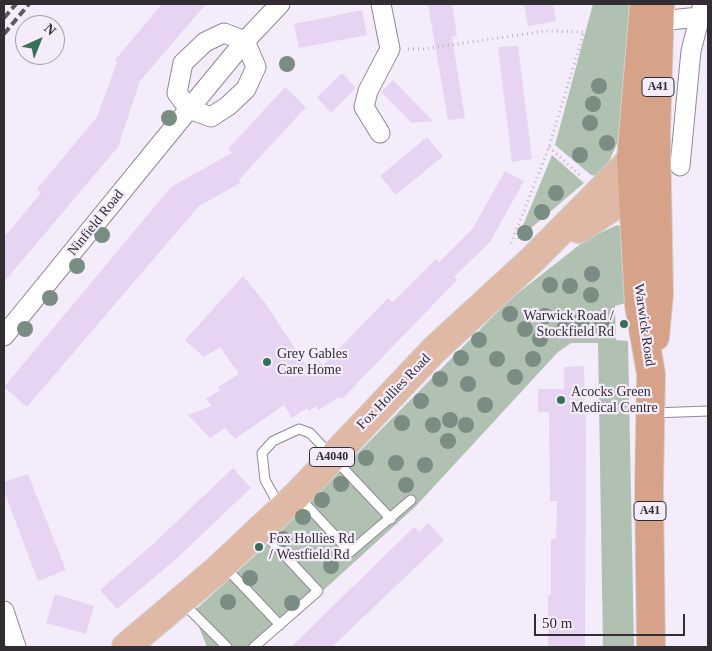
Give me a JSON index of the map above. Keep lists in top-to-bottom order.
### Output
{
  "streets": {
    "highway": ["A41", "Warwick Road"],
    "main road": ["Fox Hollies Road", "A4040"],
    "street": ["Ninfield Road"]
  },
  "crossings": [
    ["A41", "Warwick Road"],
    ["Warwick Road", "Fox Hollies Road"]
  ],
  "places": [
    "Warwick Road / Stockfield Rd",
    "Grey Gables Care Home",
    "Acocks Green Medical Centre",
    "Fox Hollies Rd / Westfield Rd"
  ],
  "scale_bar": "50 m",
  "north": "top right"
}
